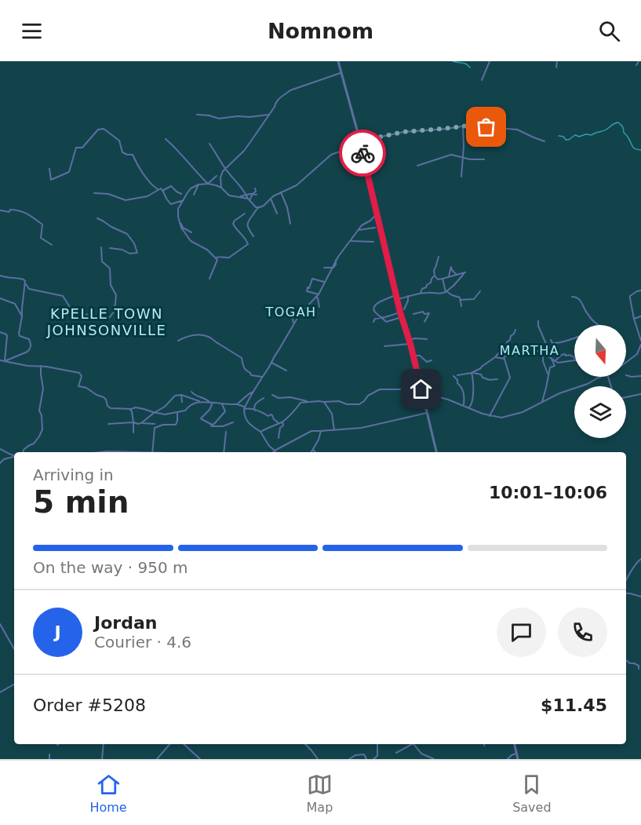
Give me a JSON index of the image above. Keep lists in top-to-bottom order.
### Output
{
  "districts": ["TOGAH", "KPELLE TOWN JOHNSONVILLE", "MARTHA"],
  "north": "bottom",
  "page": {
    "header": "Nomnom",
    "heading": ["5 min", "Arriving in", "10:01–10:06"],
    "panel": [
      "Jordan",
      "Courier · 4.6",
      "Order #5208",
      "$11.45"
    ],
    "bar": "On the way · 950 m",
    "round": "J",
    "tabs": ["Home", "Map", "Saved"]
  }
}
